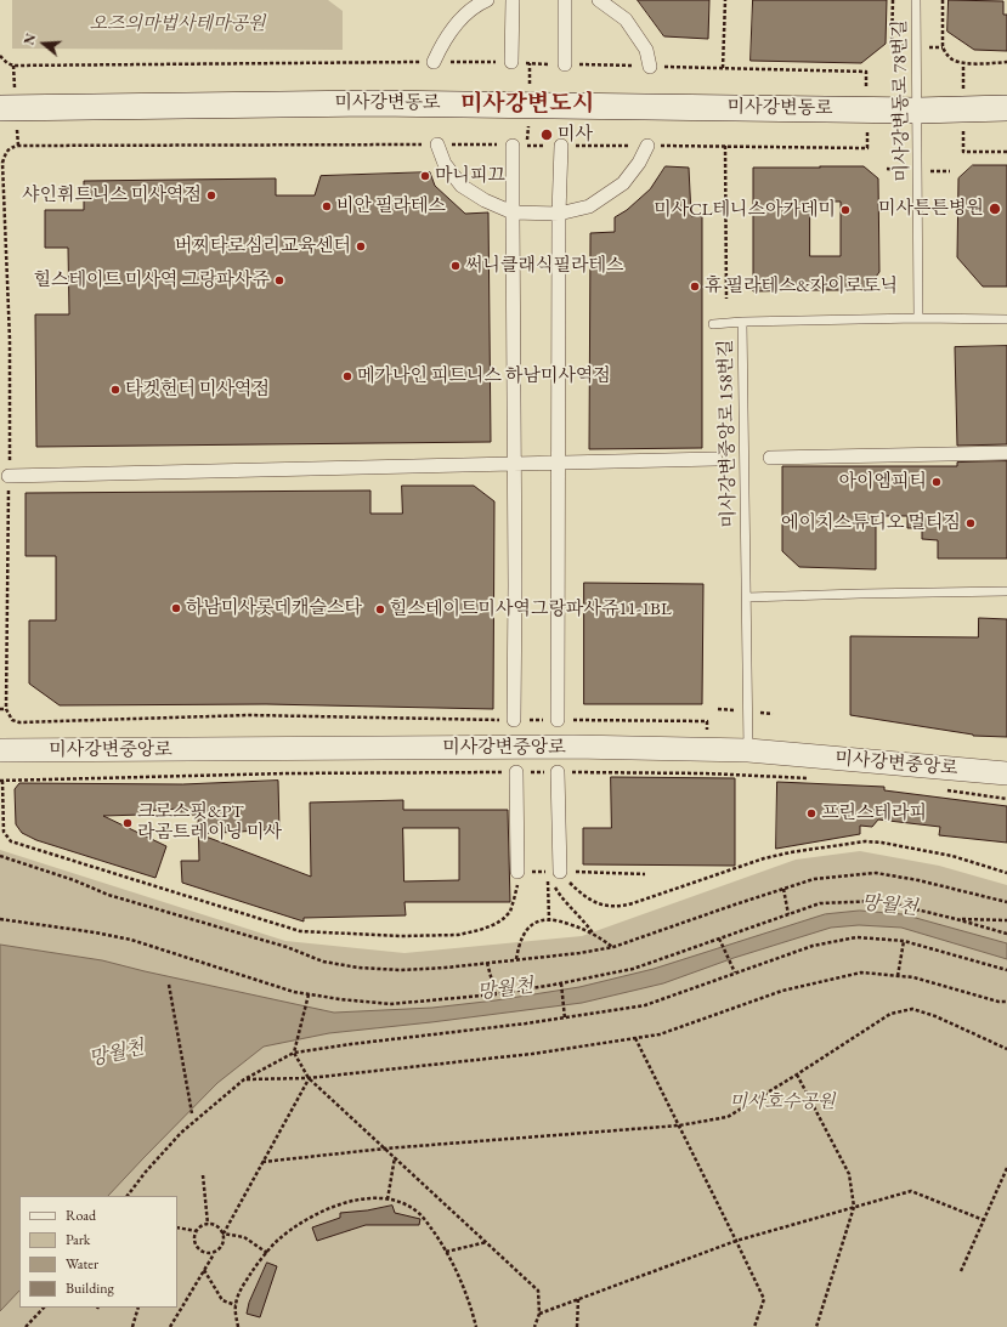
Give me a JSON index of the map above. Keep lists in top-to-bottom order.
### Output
{
  "streets": {
    "main road": ["미사강변동로"],
    "street": ["미사강변중앙로"],
    "lane": ["미사강변동로 78번길", "미사강변중앙로 158번길"]
  },
  "crossings": [
    ["미사강변동로 78번길", "미사강변동로"],
    ["미사강변동로 78번길", "미사강변중앙로 158번길"],
    ["미사강변중앙로 158번길", "미사강변중앙로"]
  ],
  "districts": ["미사강변도시"],
  "water": ["망월천"],
  "parks": ["오즈의마법사테마공원", "미사호수공원"],
  "places": [
    "미사",
    "마니피끄",
    "샤인휘트니스 미사역점",
    "비안 필라테스",
    "미사튼튼병원",
    "미사CL테니스아카데미",
    "버찌타로심리교육센터",
    "써니클래식필라테스",
    "힐스테이트 미사역 그랑파사쥬",
    "휴 필라테스&자이로토닉",
    "메가나인 피트니스 하남미사역점",
    "타겟헌터 미사역점",
    "아이엠피티",
    "에이치스튜디오 멀티짐",
    "하남미사롯데캐슬스타",
    "힐스테이트미사역그랑파사쥬11-1BL",
    "프린스테라피",
    "크로스핏&PT 라곰트레이닝 미사"
  ],
  "legend": [
    "Road",
    "Park",
    "Water",
    "Building"
  ],
  "north": "left"
}
